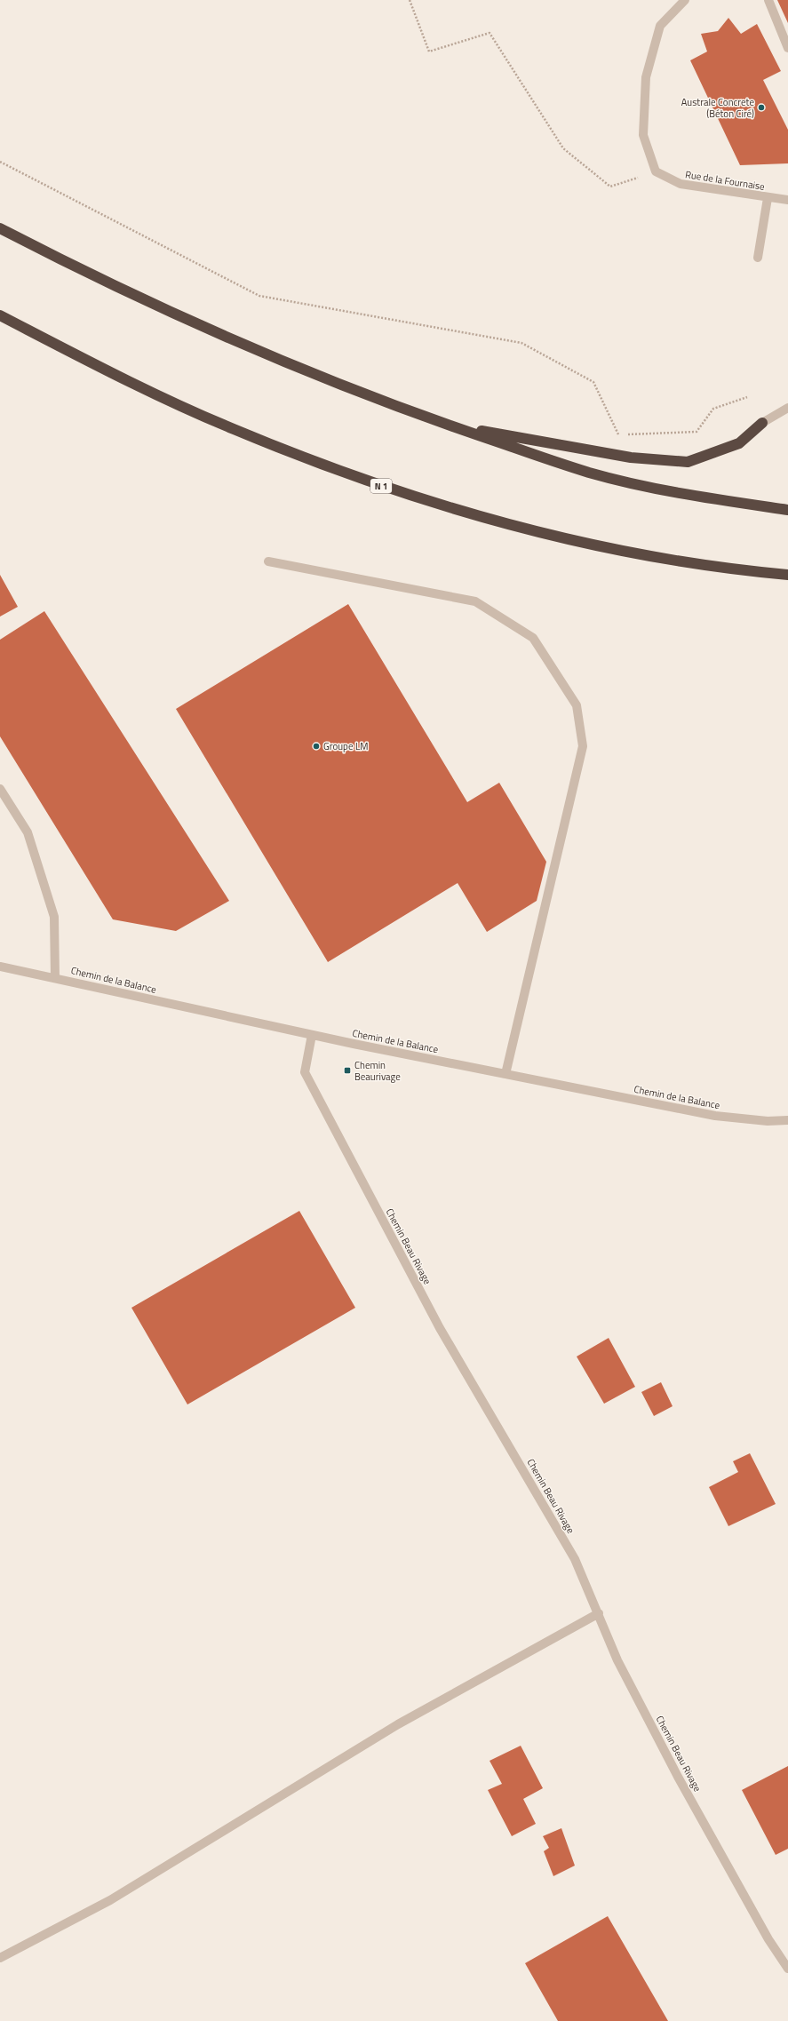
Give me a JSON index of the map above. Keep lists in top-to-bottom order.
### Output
{
  "streets": {
    "highway": ["N 1"],
    "street": ["Rue de la Fournaise", "Chemin de la Balance", "Chemin Beau Rivage"]
  },
  "crossings": [
    ["Chemin de la Balance", "Chemin Beau Rivage"]
  ],
  "places": {
    "other": ["Australe Concrete (Béton Ciré)", "Groupe LM"],
    "transit": ["Chemin Beaurivage"]
  }
}
